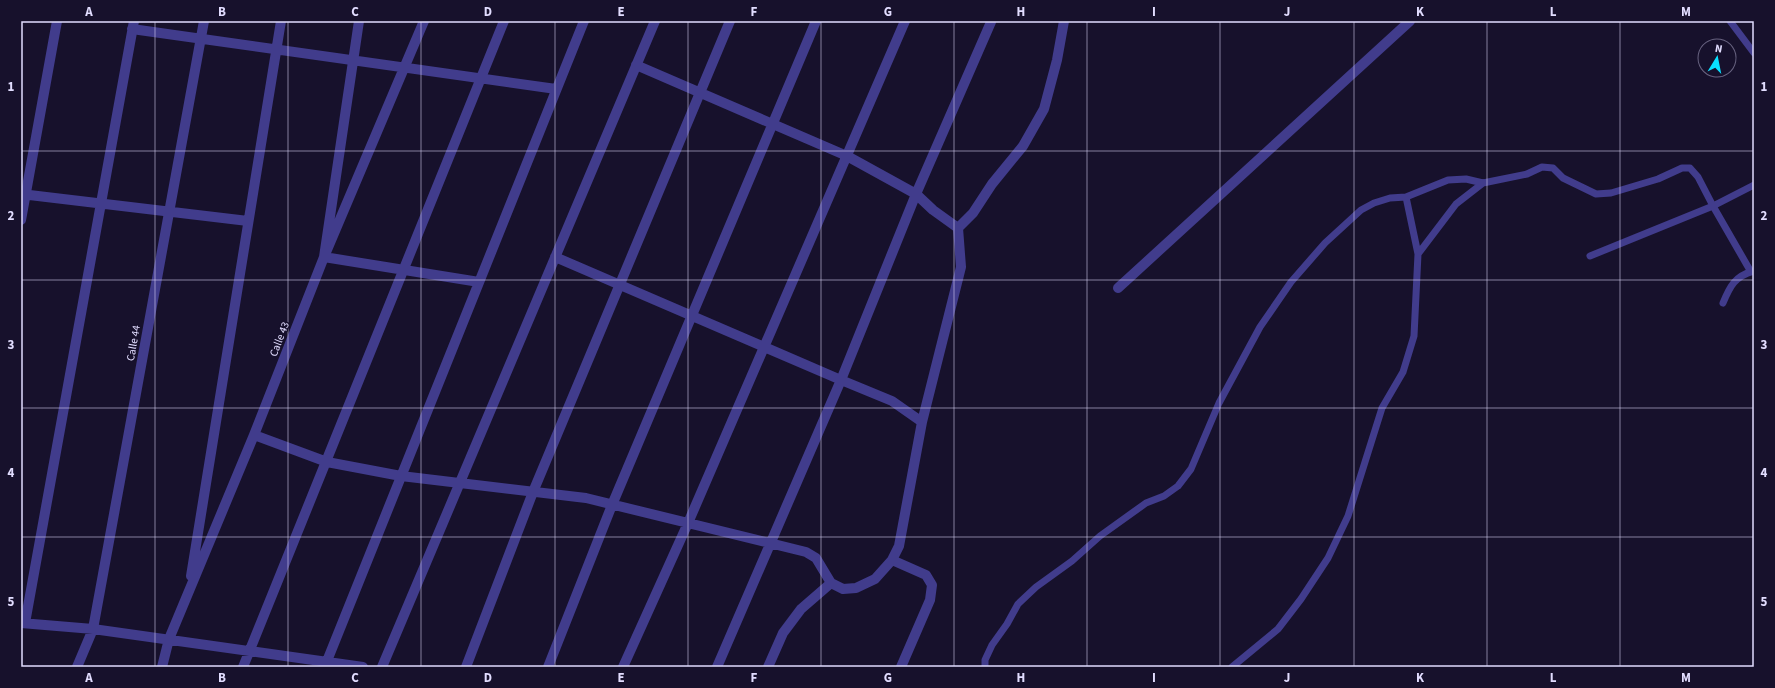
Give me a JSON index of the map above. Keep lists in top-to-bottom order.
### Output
{
  "streets": {
    "street": ["Calle 43", "Calle 44"]
  },
  "north": "top",
  "grid": {
    "columns": [
      "A",
      "B",
      "C",
      "D",
      "E",
      "F",
      "G",
      "H",
      "I",
      "J",
      "K",
      "L",
      "M"
    ],
    "rows": [
      "1",
      "2",
      "3",
      "4",
      "5"
    ]
  }
}
